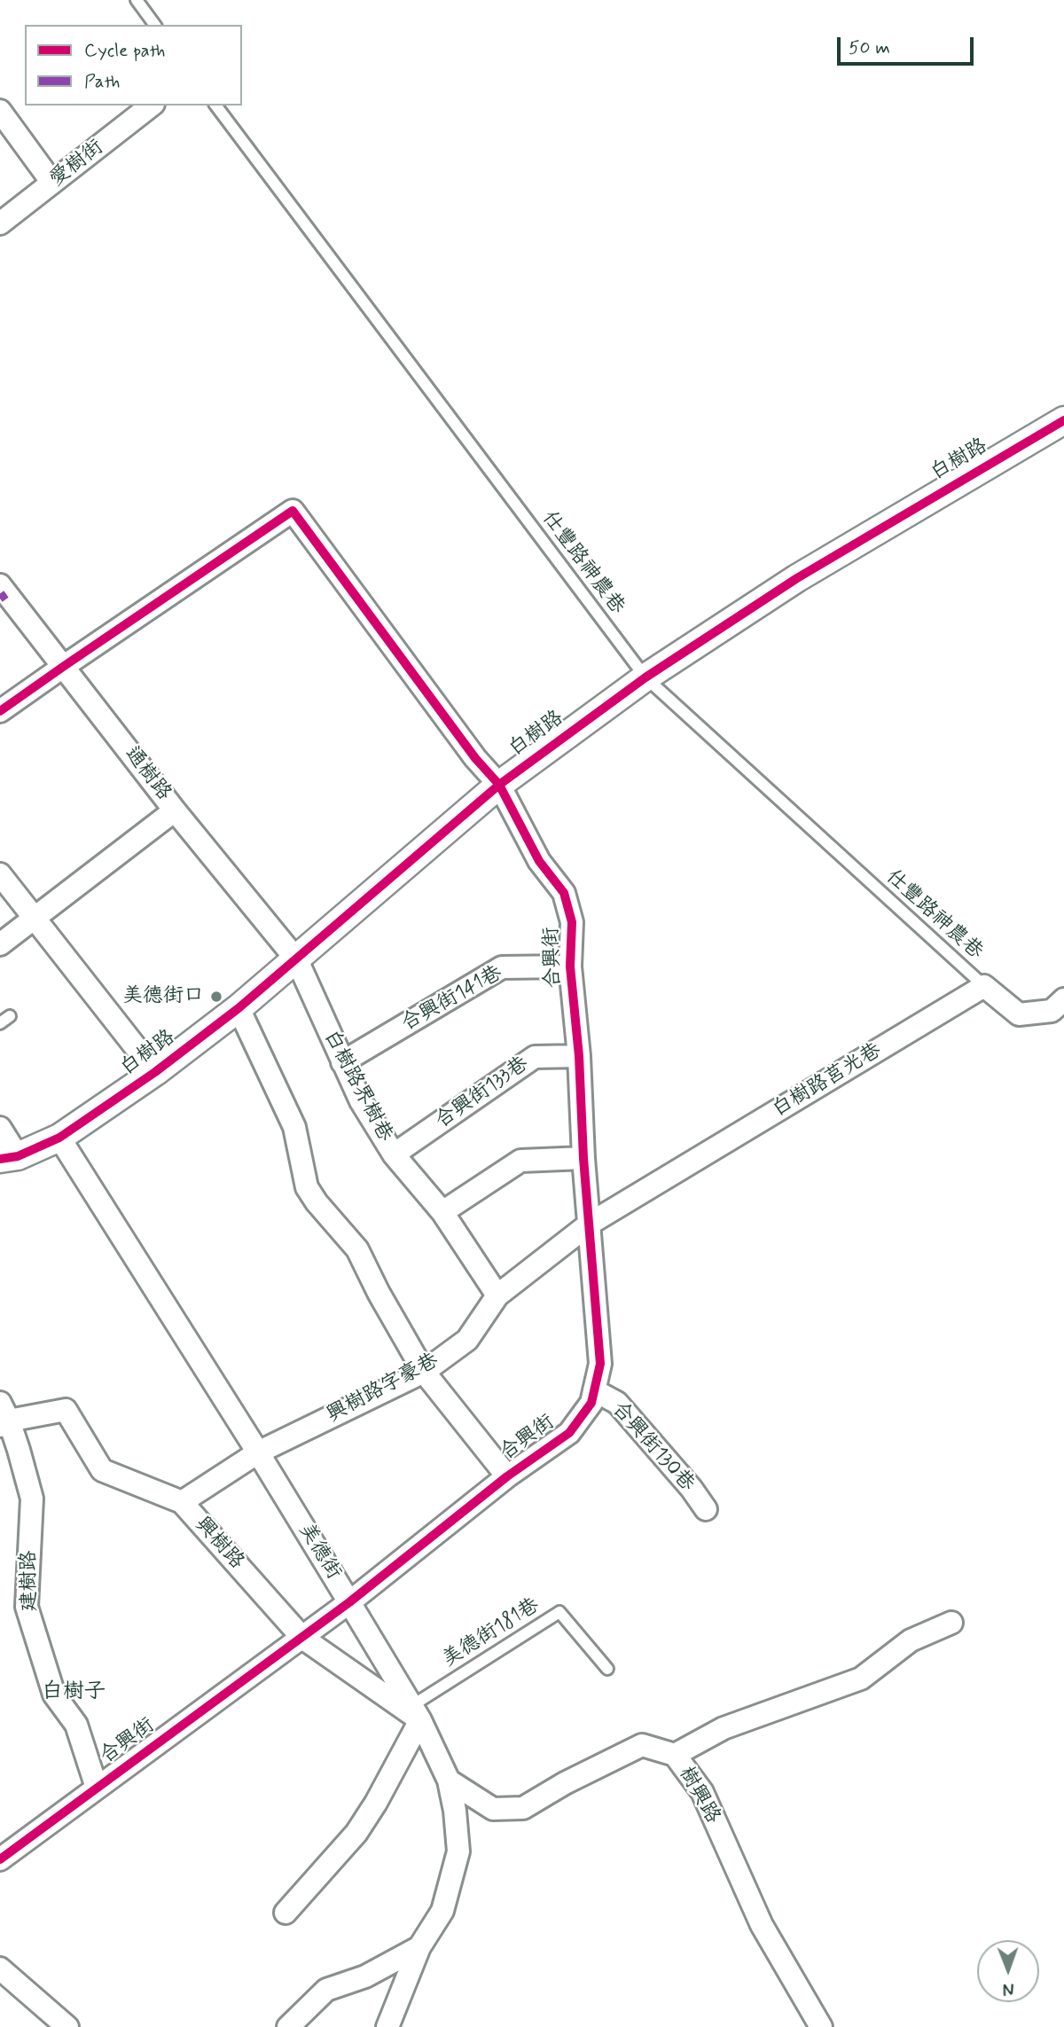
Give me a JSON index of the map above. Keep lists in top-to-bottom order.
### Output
{
  "streets": {
    "street": [
      "愛樹街",
      "白樹路",
      "通樹路",
      "合興街",
      "合興街141巷",
      "白樹路莒光巷",
      "白樹路界樹巷",
      "合興街133巷",
      "興樹路字豪巷",
      "合興街130巷",
      "興樹路",
      "美德街",
      "建樹路",
      "樹興路"
    ],
    "lane": ["仕豐路神農巷", "美德街181巷"]
  },
  "crossings": [
    ["白樹路", "仕豐路神農巷"],
    ["白樹路", "通樹路"],
    ["白樹路", "合興街"],
    ["白樹路", "白樹路界樹巷"],
    ["白樹路", "美德街"],
    ["仕豐路神農巷", "白樹路莒光巷"],
    ["通樹路", "合興街"],
    ["通樹路", "白樹路界樹巷"],
    ["合興街", "合興街141巷"],
    ["合興街", "白樹路莒光巷"],
    ["合興街", "合興街133巷"],
    ["合興街", "興樹路字豪巷"],
    ["合興街", "合興街130巷"],
    ["合興街", "興樹路"],
    ["合興街", "美德街"],
    ["合興街", "建樹路"],
    ["合興街141巷", "白樹路界樹巷"],
    ["白樹路莒光巷", "興樹路字豪巷"],
    ["白樹路界樹巷", "合興街133巷"],
    ["白樹路界樹巷", "興樹路字豪巷"],
    ["興樹路字豪巷", "興樹路"],
    ["興樹路字豪巷", "美德街"],
    ["興樹路", "美德街"],
    ["興樹路", "建樹路"],
    ["興樹路", "美德街181巷"],
    ["美德街", "美德街181巷"],
    ["美德街", "樹興路"]
  ],
  "districts": ["白樹子"],
  "places": ["美德街口"],
  "legend": ["Cycle path", "Path"],
  "scale_bar": "50 m",
  "north": "bottom"
}
